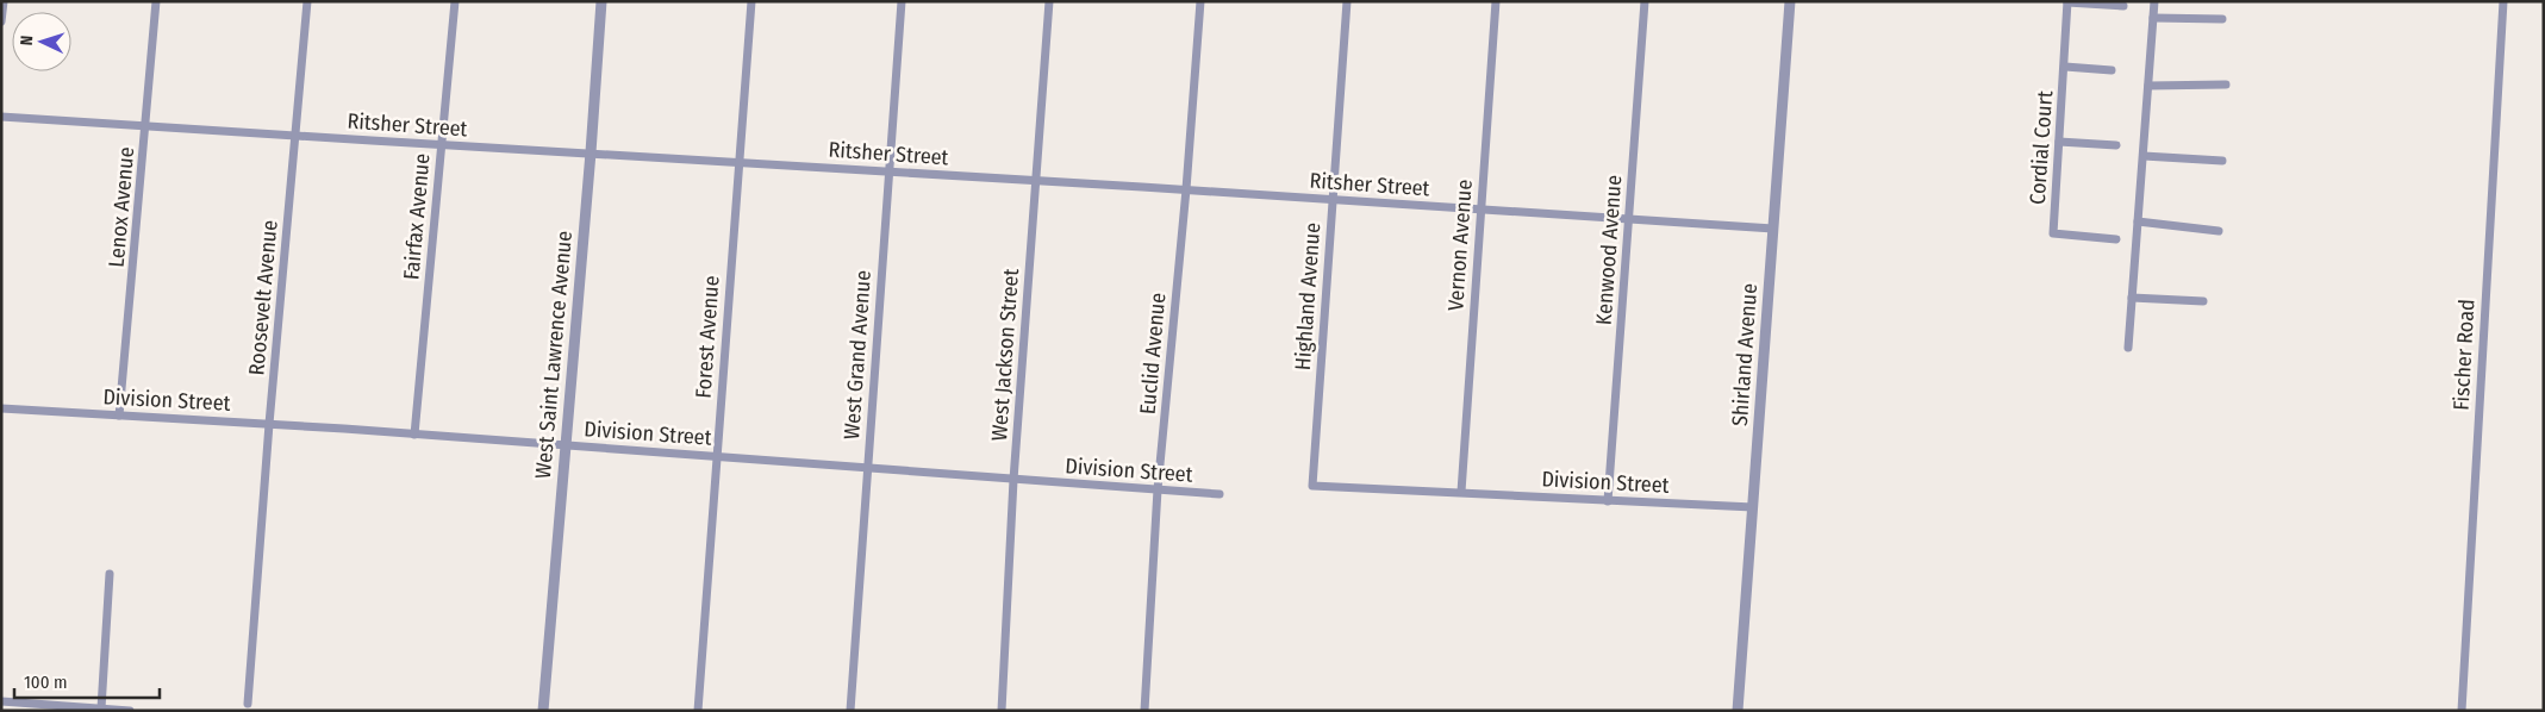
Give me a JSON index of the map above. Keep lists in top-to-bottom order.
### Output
{
  "streets": {
    "street": [
      "Ritsher Street",
      "Cordial Court",
      "Lenox Avenue",
      "Fairfax Avenue",
      "Vernon Avenue",
      "Kenwood Avenue",
      "Highland Avenue",
      "Roosevelt Avenue",
      "Forest Avenue",
      "Euclid Avenue",
      "West Saint Lawrence Avenue",
      "West Grand Avenue",
      "West Jackson Street",
      "Shirland Avenue",
      "Fischer Road",
      "Division Street"
    ]
  },
  "crossings": [
    ["Ritsher Street", "Lenox Avenue"],
    ["Ritsher Street", "Fairfax Avenue"],
    ["Ritsher Street", "Vernon Avenue"],
    ["Ritsher Street", "Kenwood Avenue"],
    ["Ritsher Street", "Highland Avenue"],
    ["Ritsher Street", "Roosevelt Avenue"],
    ["Ritsher Street", "Forest Avenue"],
    ["Ritsher Street", "Euclid Avenue"],
    ["Ritsher Street", "West Saint Lawrence Avenue"],
    ["Ritsher Street", "West Grand Avenue"],
    ["Ritsher Street", "West Jackson Street"],
    ["Ritsher Street", "Shirland Avenue"],
    ["Lenox Avenue", "Division Street"],
    ["Fairfax Avenue", "Division Street"],
    ["Vernon Avenue", "Division Street"],
    ["Kenwood Avenue", "Division Street"],
    ["Highland Avenue", "Division Street"],
    ["Roosevelt Avenue", "Division Street"],
    ["Forest Avenue", "Division Street"],
    ["Euclid Avenue", "Division Street"],
    ["West Saint Lawrence Avenue", "Division Street"],
    ["West Grand Avenue", "Division Street"],
    ["West Jackson Street", "Division Street"],
    ["Shirland Avenue", "Division Street"]
  ],
  "scale_bar": "100 m",
  "north": "left"
}
